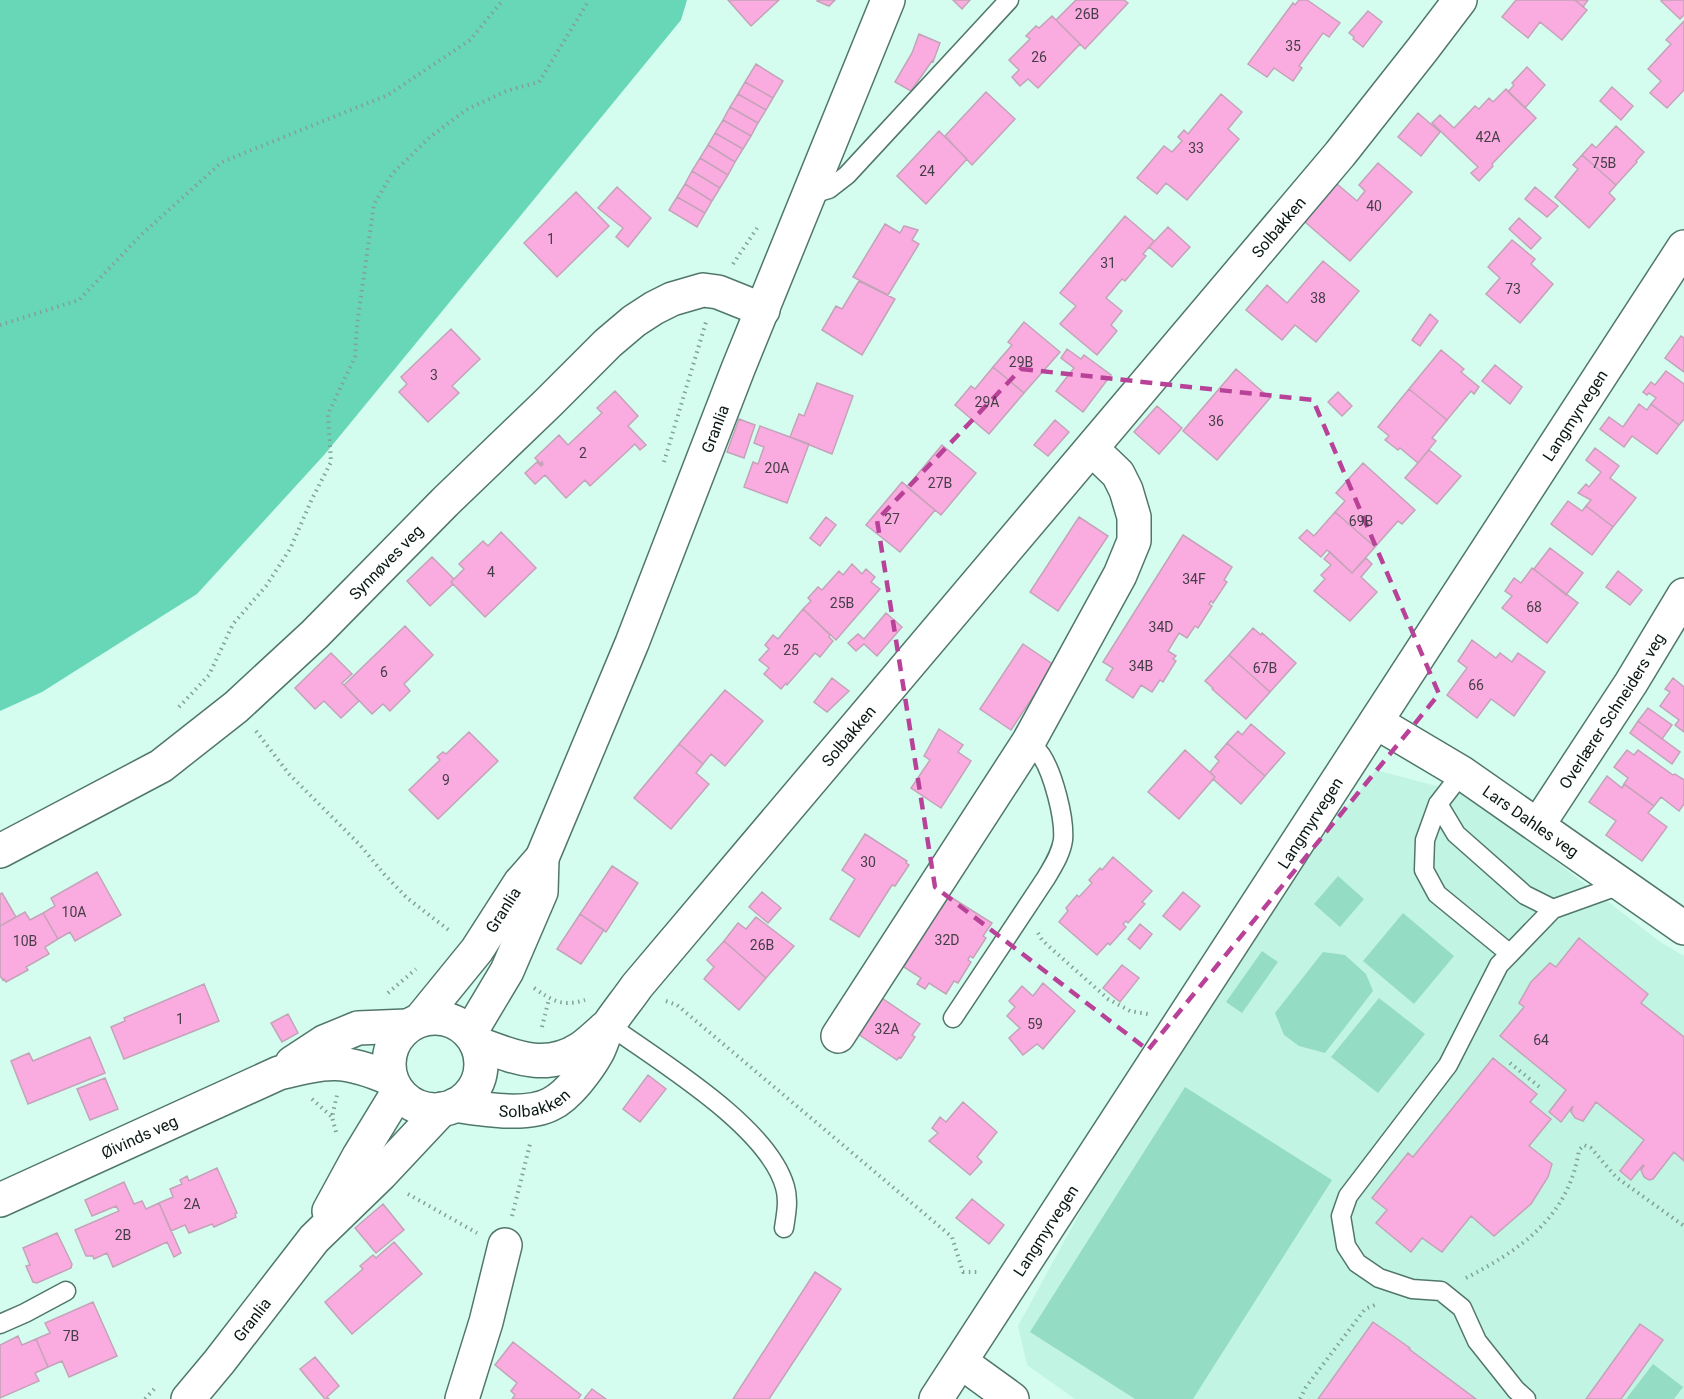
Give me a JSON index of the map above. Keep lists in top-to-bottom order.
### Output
{
  "streets": {
    "street": [
      "Solbakken",
      "Langmyrvegen",
      "Granlia",
      "Synnøves veg",
      "Overlærer Schneiders veg",
      "Lars Dahles veg",
      "Øivinds veg"
    ]
  },
  "crossings": [
    ["Solbakken", "Granlia"],
    ["Solbakken", "Øivinds veg"],
    ["Langmyrvegen", "Lars Dahles veg"],
    ["Granlia", "Synnøves veg"],
    ["Granlia", "Øivinds veg"],
    ["Overlærer Schneiders veg", "Lars Dahles veg"]
  ],
  "house_numbers": [
    "26B",
    "35",
    "26",
    "42A",
    "33",
    "75B",
    "24",
    "40",
    "1",
    "31",
    "73",
    "38",
    "29B",
    "3",
    "29A",
    "36",
    "2",
    "20A",
    "27B",
    "27",
    "69B",
    "4",
    "34F",
    "25B",
    "68",
    "34D",
    "25",
    "34B",
    "67B",
    "6",
    "66",
    "9",
    "30",
    "10A",
    "32D",
    "10B",
    "26B",
    "1",
    "59",
    "32A",
    "64",
    "2A",
    "2B",
    "7B"
  ]
}
